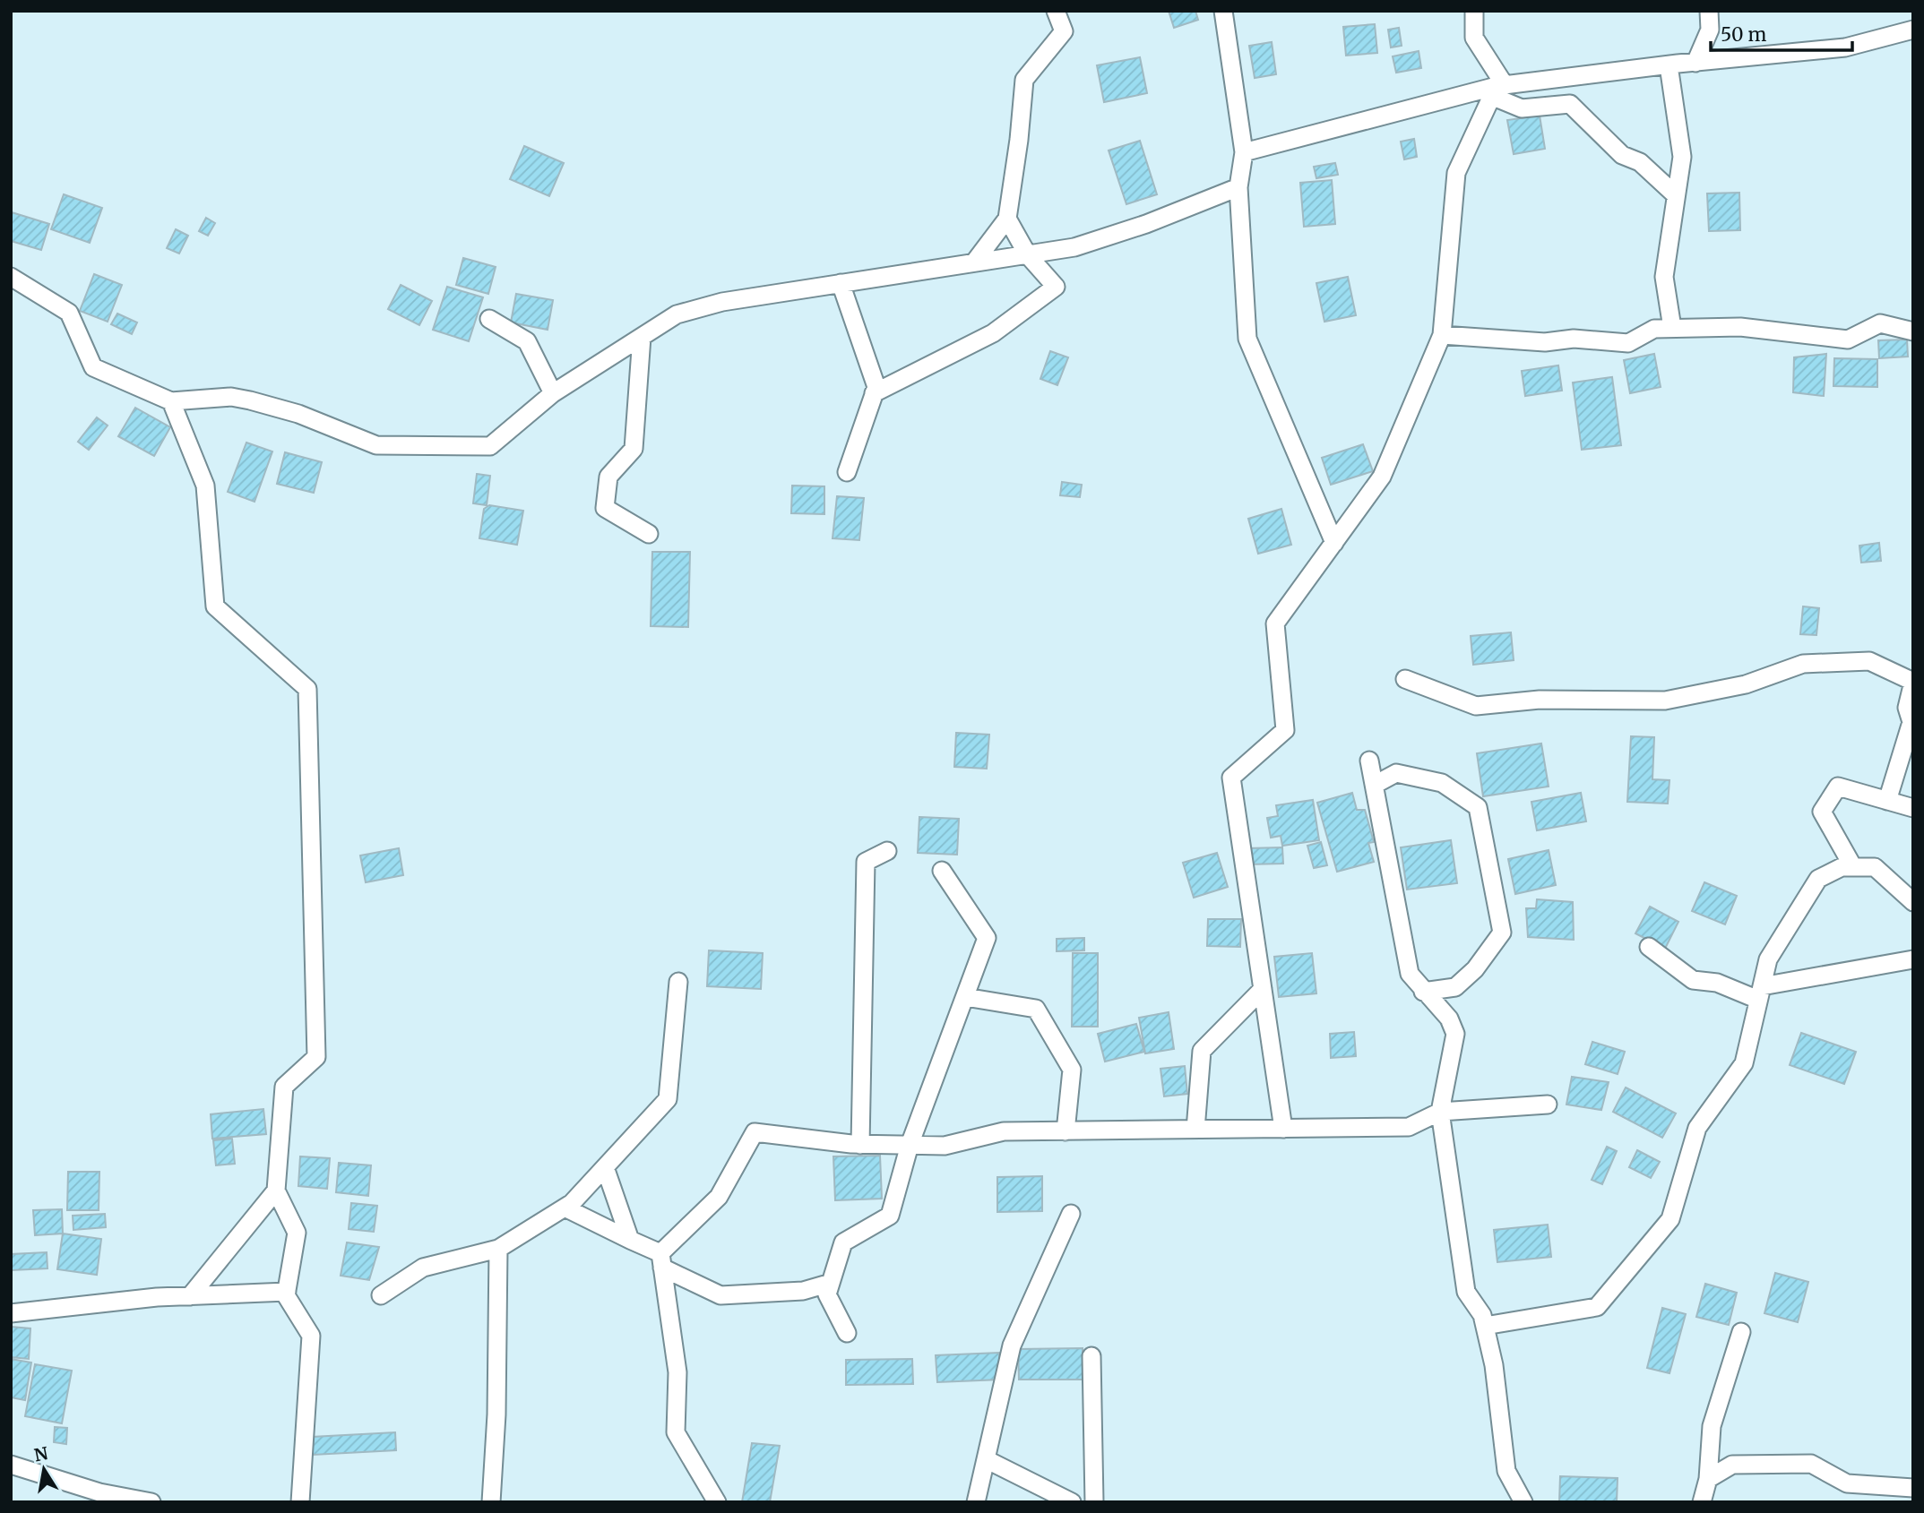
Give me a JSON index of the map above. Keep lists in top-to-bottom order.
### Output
{
  "scale_bar": "50 m",
  "north": "top"
}
